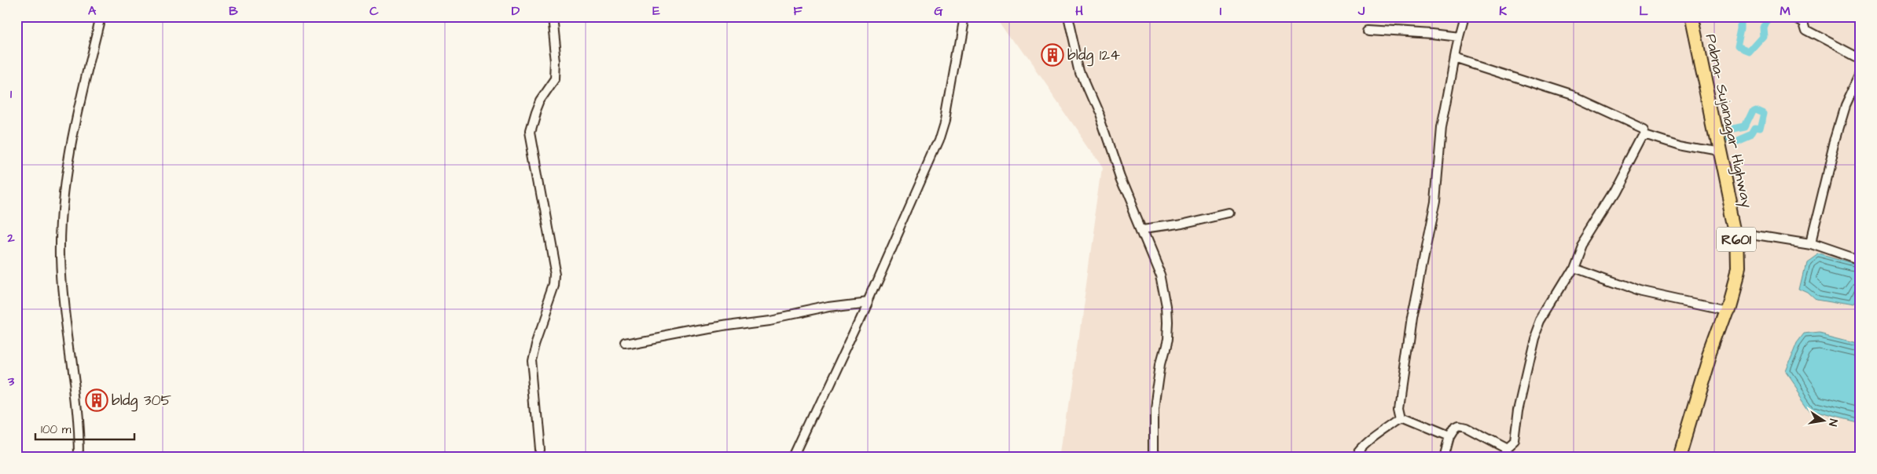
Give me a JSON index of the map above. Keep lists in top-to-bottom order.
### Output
{
  "streets": {
    "main road": ["Pabna- Sujanagar Highway", "R601"]
  },
  "places": {
    "building": ["bldg 124", "bldg 305"]
  },
  "scale_bar": "100 m",
  "north": "right",
  "grid": {
    "columns": [
      "A",
      "B",
      "C",
      "D",
      "E",
      "F",
      "G",
      "H",
      "I",
      "J",
      "K",
      "L",
      "M"
    ],
    "rows": ["1", "2", "3"]
  }
}
